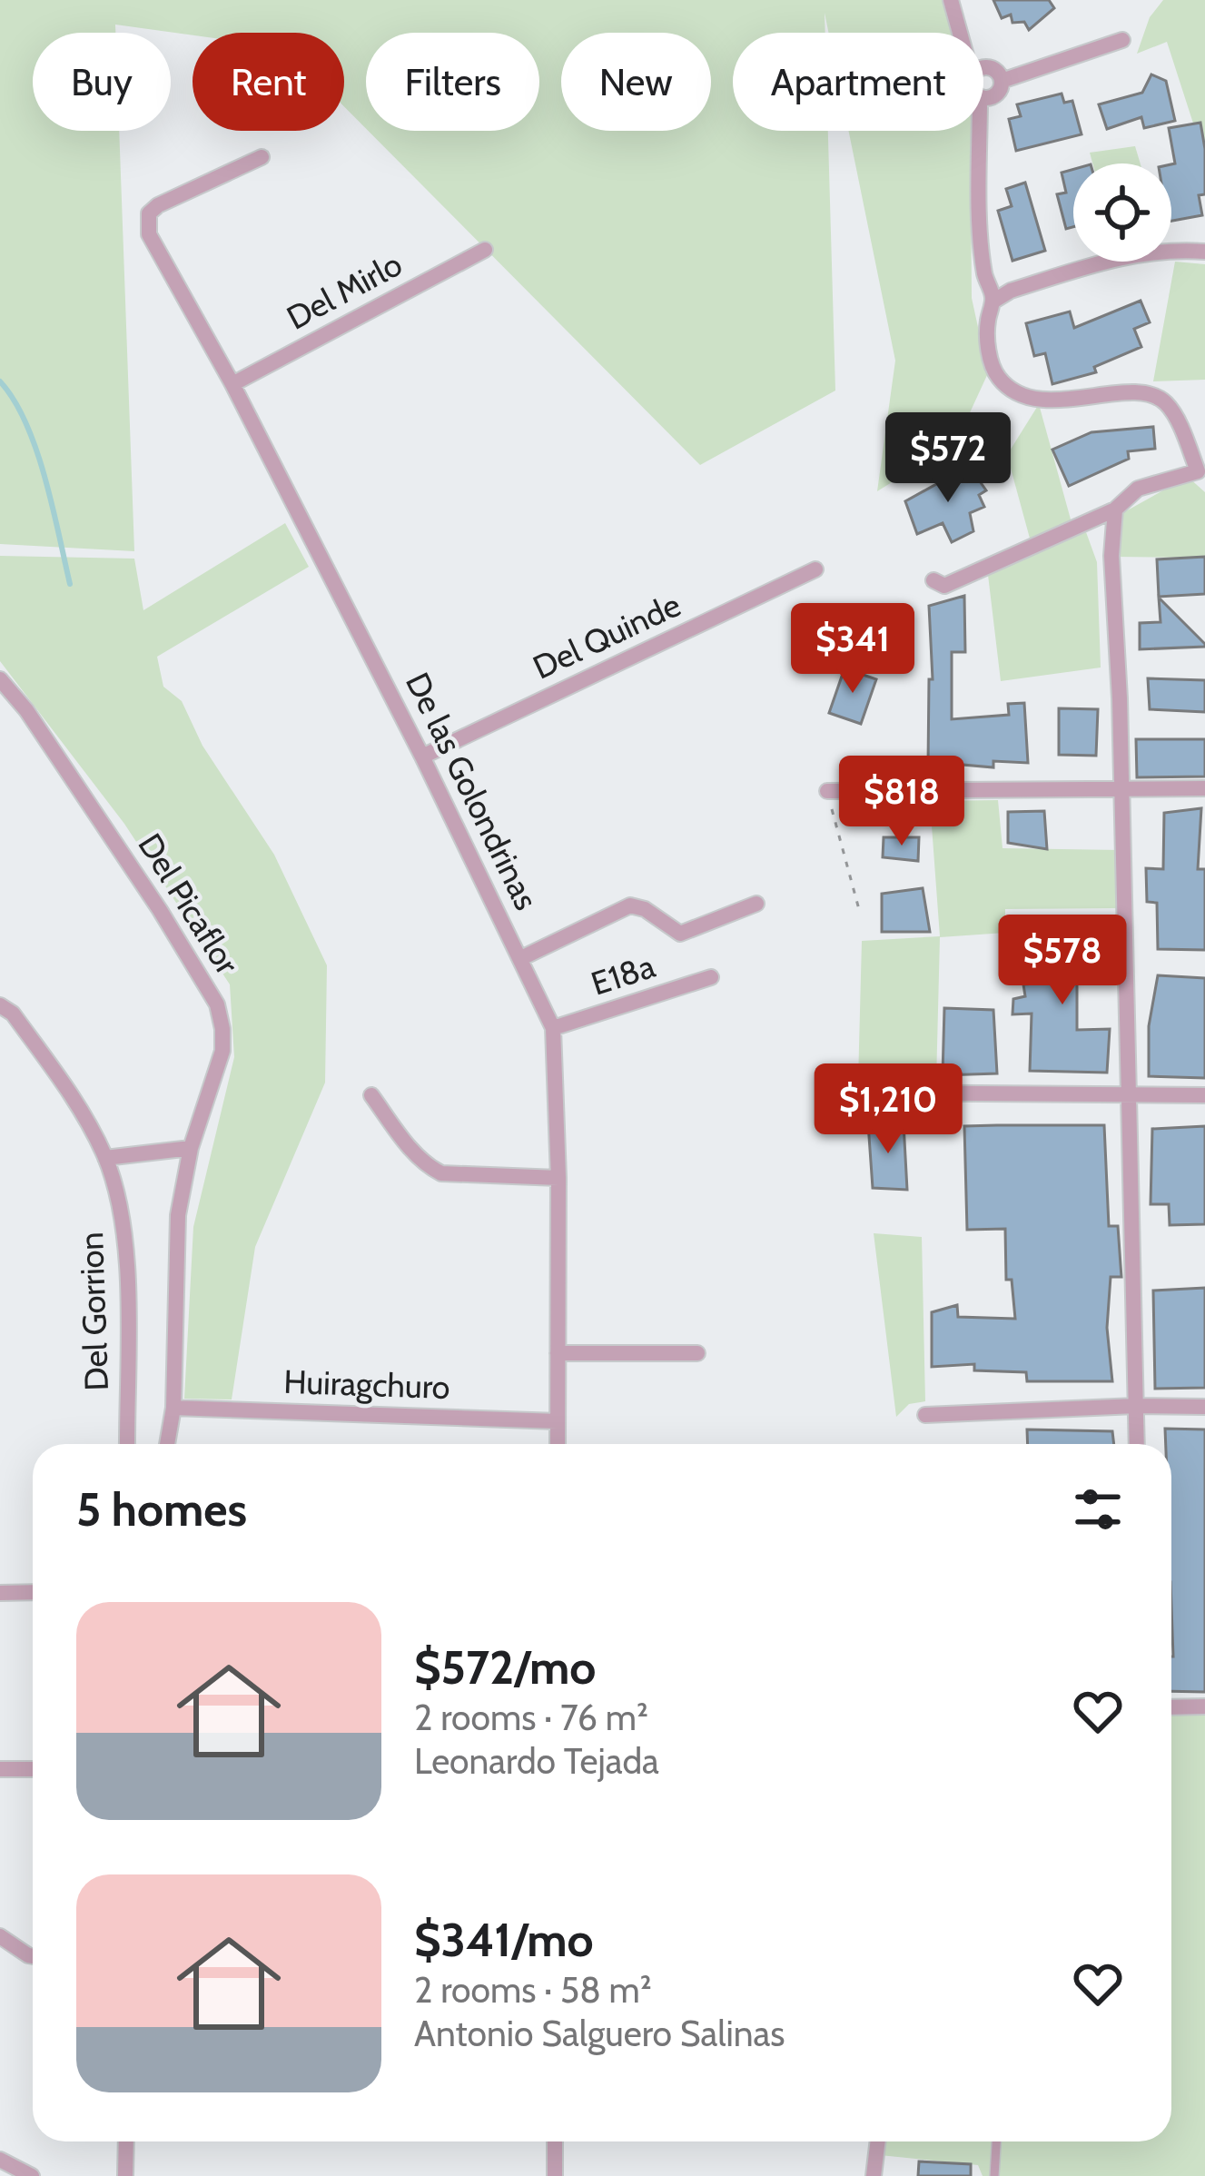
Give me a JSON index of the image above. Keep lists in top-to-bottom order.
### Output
{
  "streets": {
    "street": [
      "Del Mirlo",
      "Del Quinde",
      "De las Golondrinas",
      "Del Picaflor",
      "E18a",
      "Del Gorrion",
      "Huiragchuro"
    ]
  },
  "crossings": [
    ["Del Mirlo", "De las Golondrinas"],
    ["Del Quinde", "De las Golondrinas"],
    ["De las Golondrinas", "E18a"],
    ["De las Golondrinas", "Huiragchuro"],
    ["Del Picaflor", "Huiragchuro"]
  ],
  "page": {
    "chip": [
      "Buy",
      "Rent",
      "Filters",
      "New",
      "Apartment"
    ],
    "price": [
      "$572",
      "$341",
      "$818",
      "$578",
      "$1,210"
    ],
    "heading": "5 homes",
    "list": [
      {
        "name": "$572/mo",
        "note": "2 rooms · 76 m² · Leonardo Tejada"
      },
      {
        "name": "$341/mo",
        "note": "2 rooms · 58 m² · Antonio Salguero Salinas"
      }
    ]
  }
}
